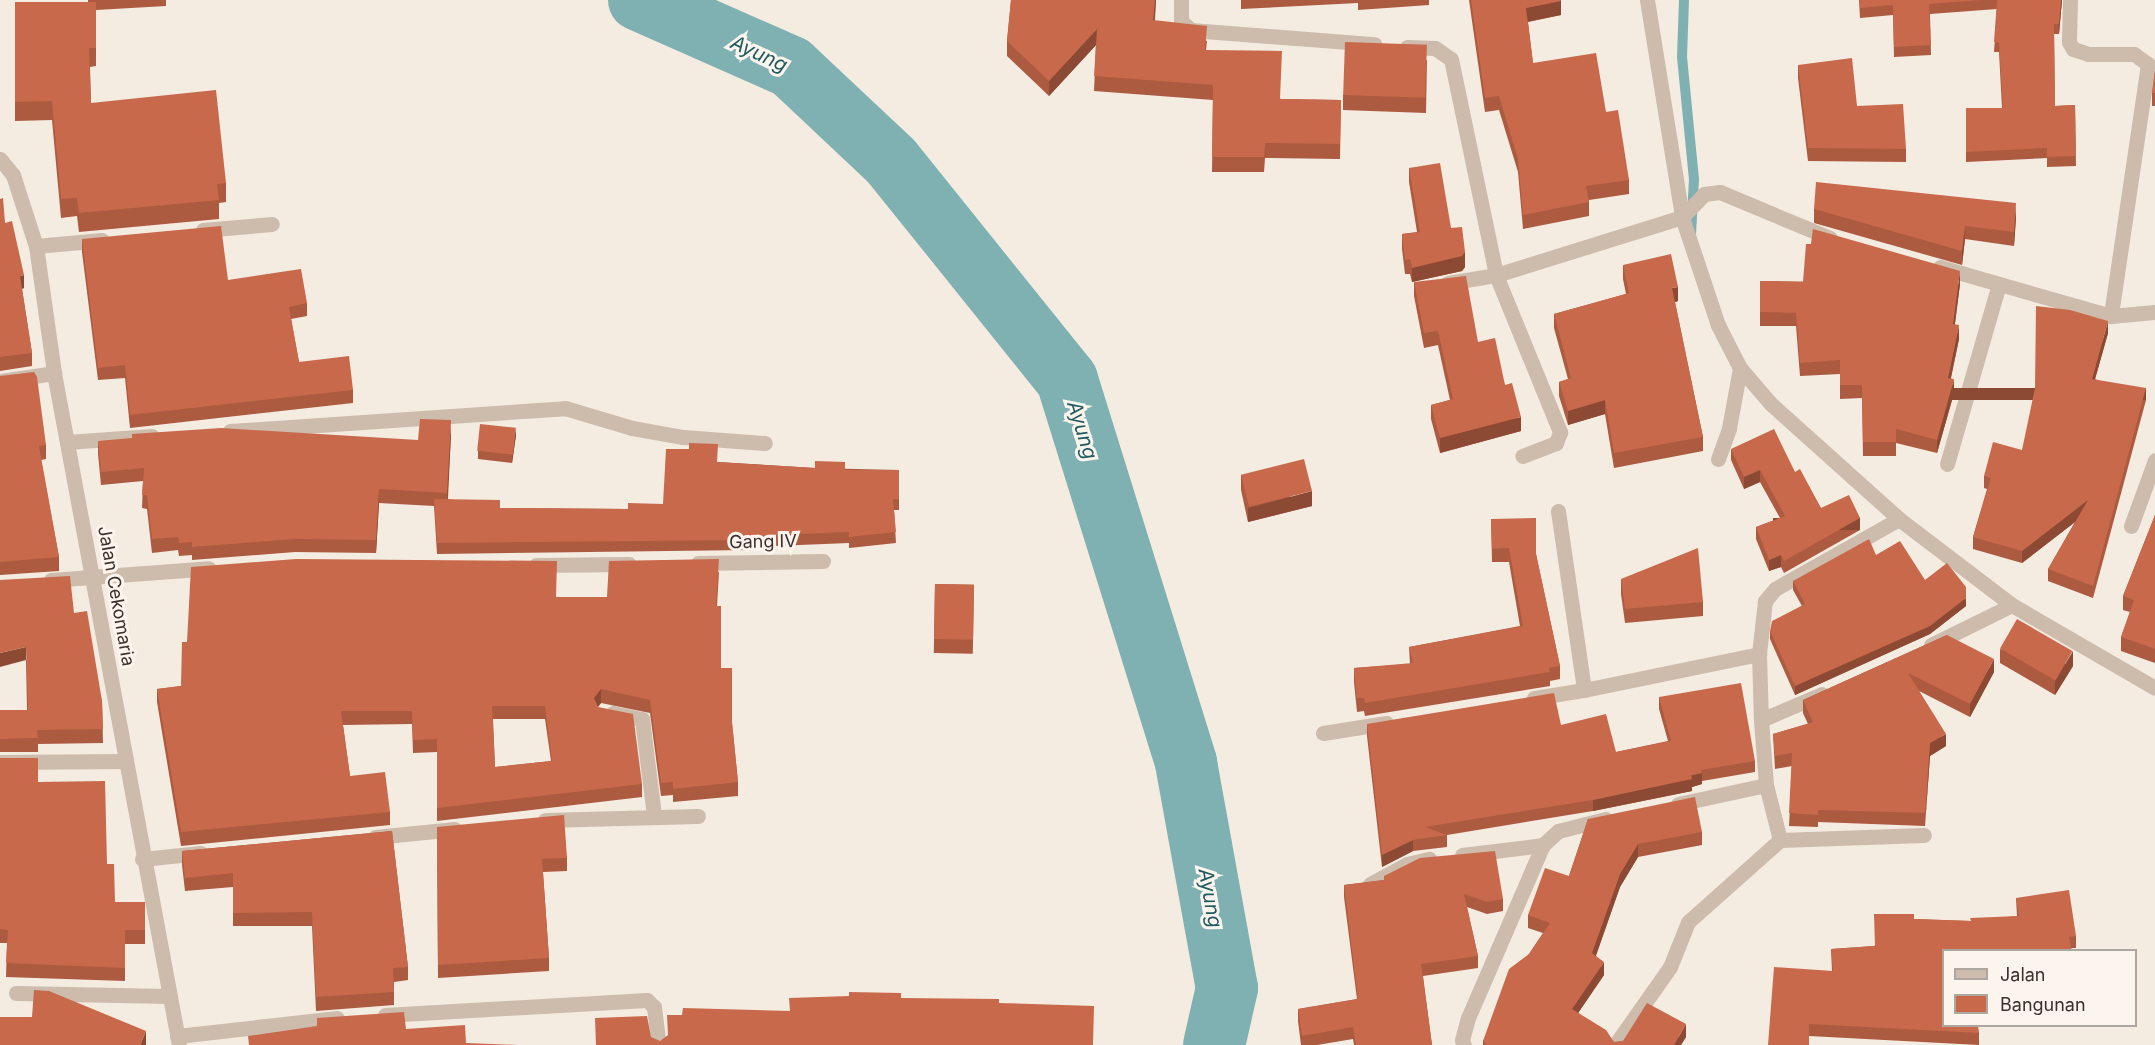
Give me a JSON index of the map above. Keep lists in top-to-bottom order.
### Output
{
  "streets": {
    "street": ["Gang IV", "Jalan Cekomaria"]
  },
  "water": ["Ayung"],
  "legend": ["Jalan", "Bangunan"]
}
